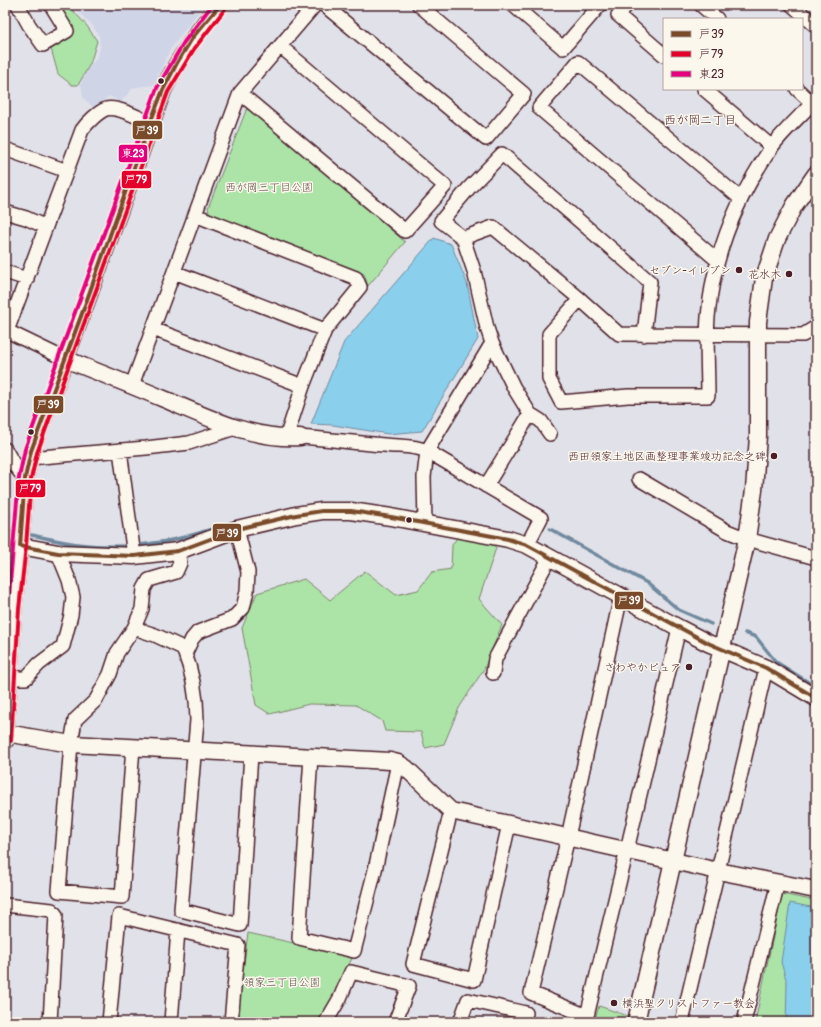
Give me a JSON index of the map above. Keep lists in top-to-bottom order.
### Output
{
  "districts": ["西が岡二丁目"],
  "parks": ["西が岡三丁目公園", "領家三丁目公園"],
  "places": [
    "セブン-イレブン",
    "花水木",
    "西田領家土地区画整理事業竣功記念之碑",
    "さわやかピュア",
    "横浜聖クリストファー教会"
  ],
  "lines": ["transit line 戸39", "transit line 東23", "transit line 戸79"],
  "legend": ["戸39", "戸79", "東23"]
}
